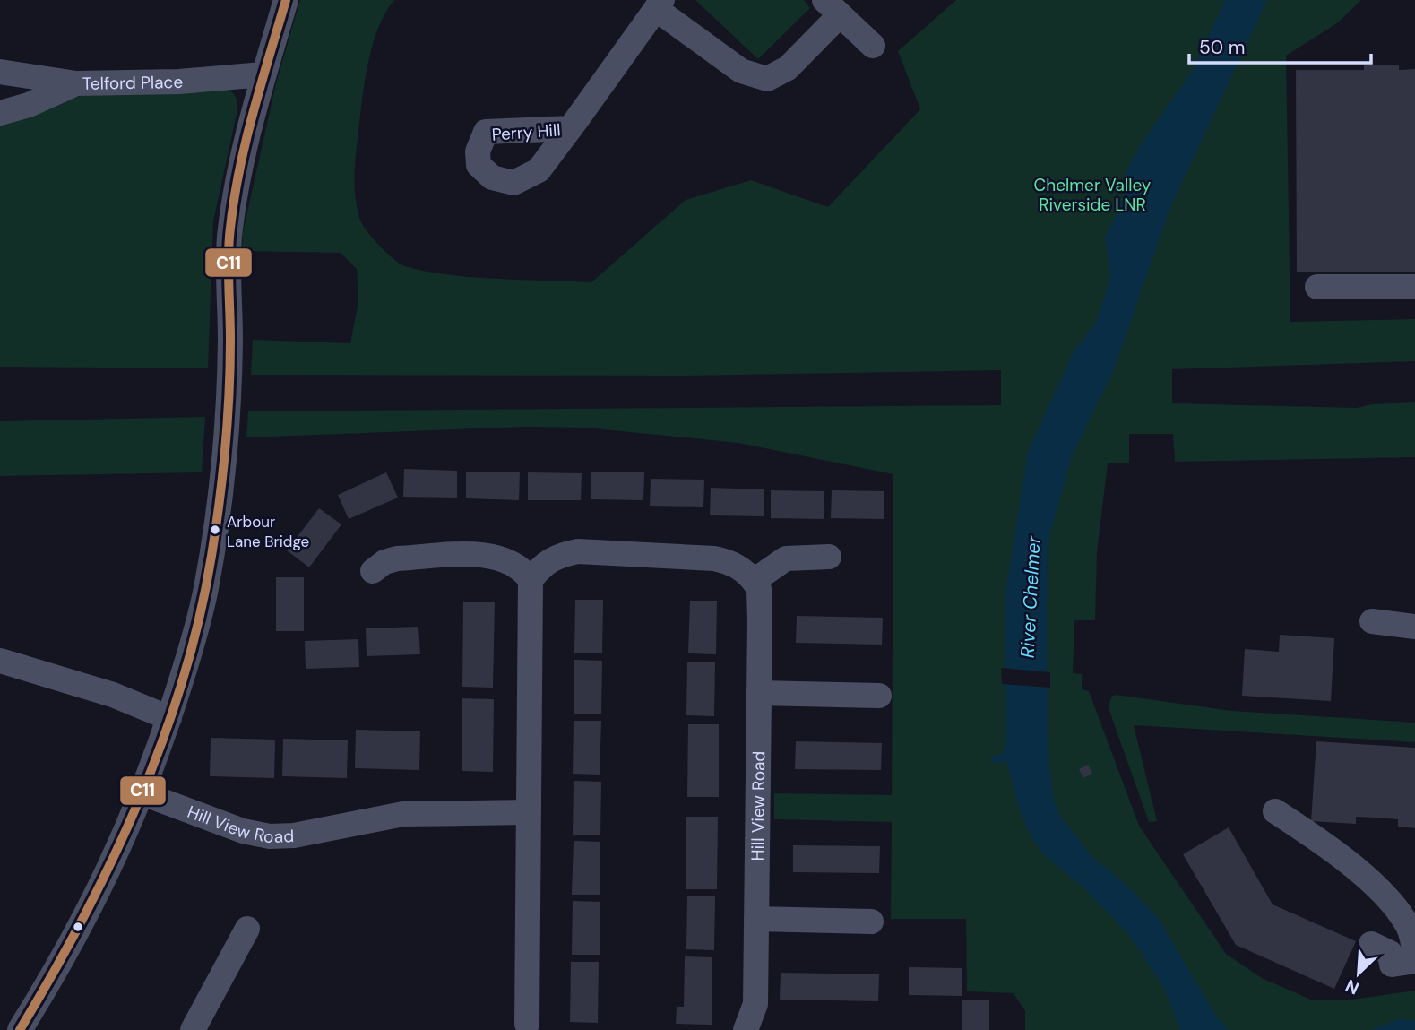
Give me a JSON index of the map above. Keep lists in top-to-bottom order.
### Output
{
  "streets": {
    "street": ["Telford Place", "Perry Hill", "Hill View Road"]
  },
  "water": ["River Chelmer"],
  "parks": ["Chelmer Valley Riverside LNR"],
  "places": ["Arbour Lane Bridge"],
  "lines": ["transit line C11"],
  "scale_bar": "50 m",
  "north": "bottom left"
}
